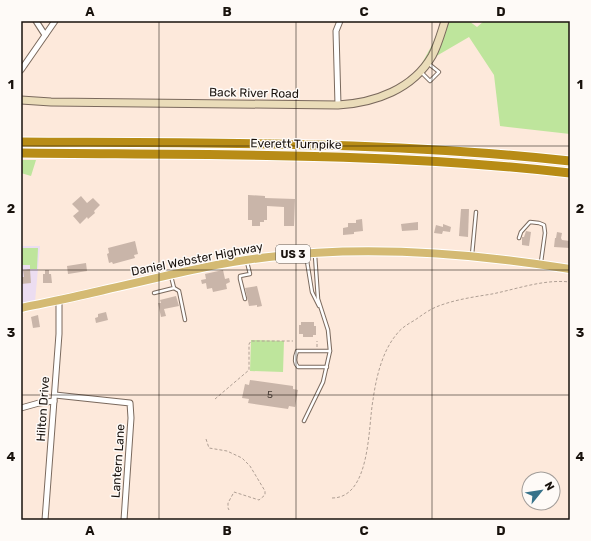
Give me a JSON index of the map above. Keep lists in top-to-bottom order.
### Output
{
  "streets": {
    "highway": ["Everett Turnpike"],
    "main road": ["US 3", "Daniel Webster Highway"],
    "street": ["Back River Road", "Hilton Drive", "Lantern Lane"]
  },
  "crossings": [
    ["Daniel Webster Highway", "Hilton Drive"],
    ["Hilton Drive", "Lantern Lane"]
  ],
  "house_numbers": ["5"],
  "north": "top right",
  "grid": {
    "columns": [
      "A",
      "B",
      "C",
      "D"
    ],
    "rows": [
      "1",
      "2",
      "3",
      "4"
    ]
  }
}
